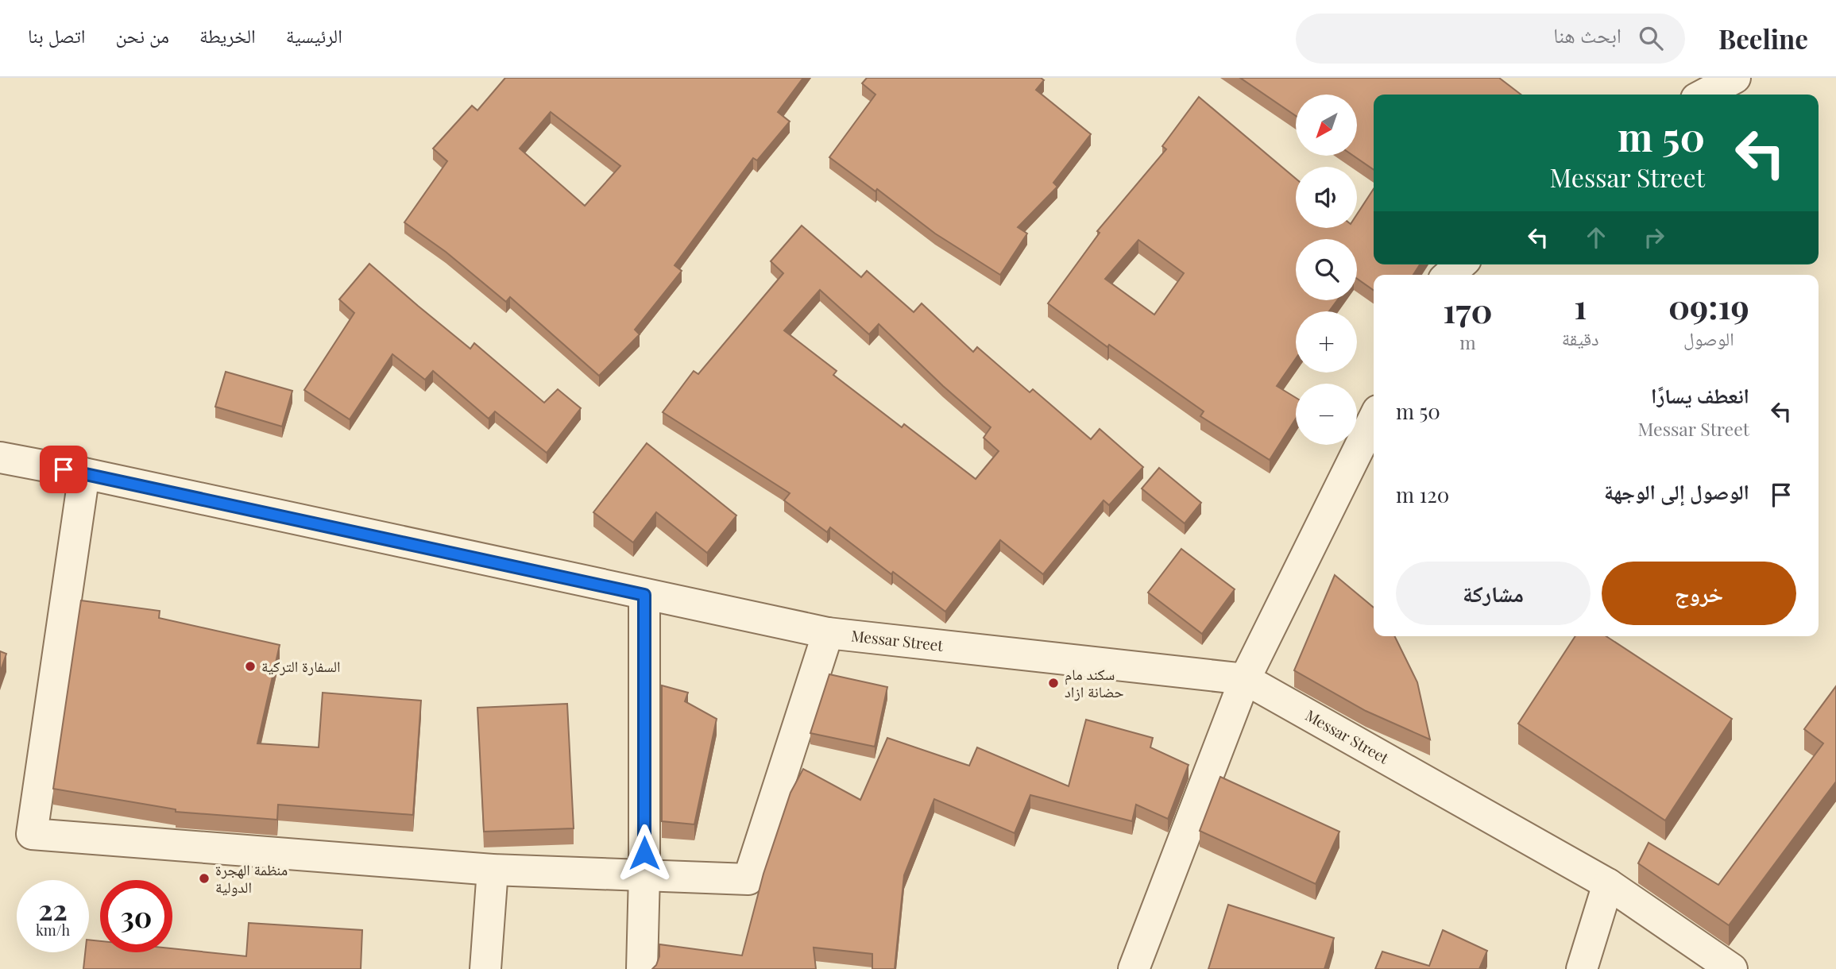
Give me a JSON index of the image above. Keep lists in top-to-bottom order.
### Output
{
  "streets": {
    "street": ["Messar Street"]
  },
  "places": ["السفارة التركية", "سكند مام حضانة ازاد", "منظمة الهجرة الدولية"],
  "north": "bottom left",
  "page": {
    "header": "Beeline",
    "search": "ابحث هنا",
    "nav": [
      "الرئيسية",
      "الخريطة",
      "من نحن",
      "اتصل بنا"
    ],
    "map_buttons": ["+", "−"],
    "turn": ["50 m", "Messar Street"],
    "eta": [
      "09:19",
      "الوصول",
      "1",
      "دقيقة",
      "170",
      "m"
    ],
    "list": [
      {
        "name": "انعطف يسارًا",
        "note": "Messar Street",
        "value": "50 m"
      },
      {
        "name": "الوصول إلى الوجهة",
        "value": "120 m"
      }
    ],
    "buttons": ["خروج", "مشاركة"],
    "speed": "22 km/h",
    "limit": "30"
  }
}
